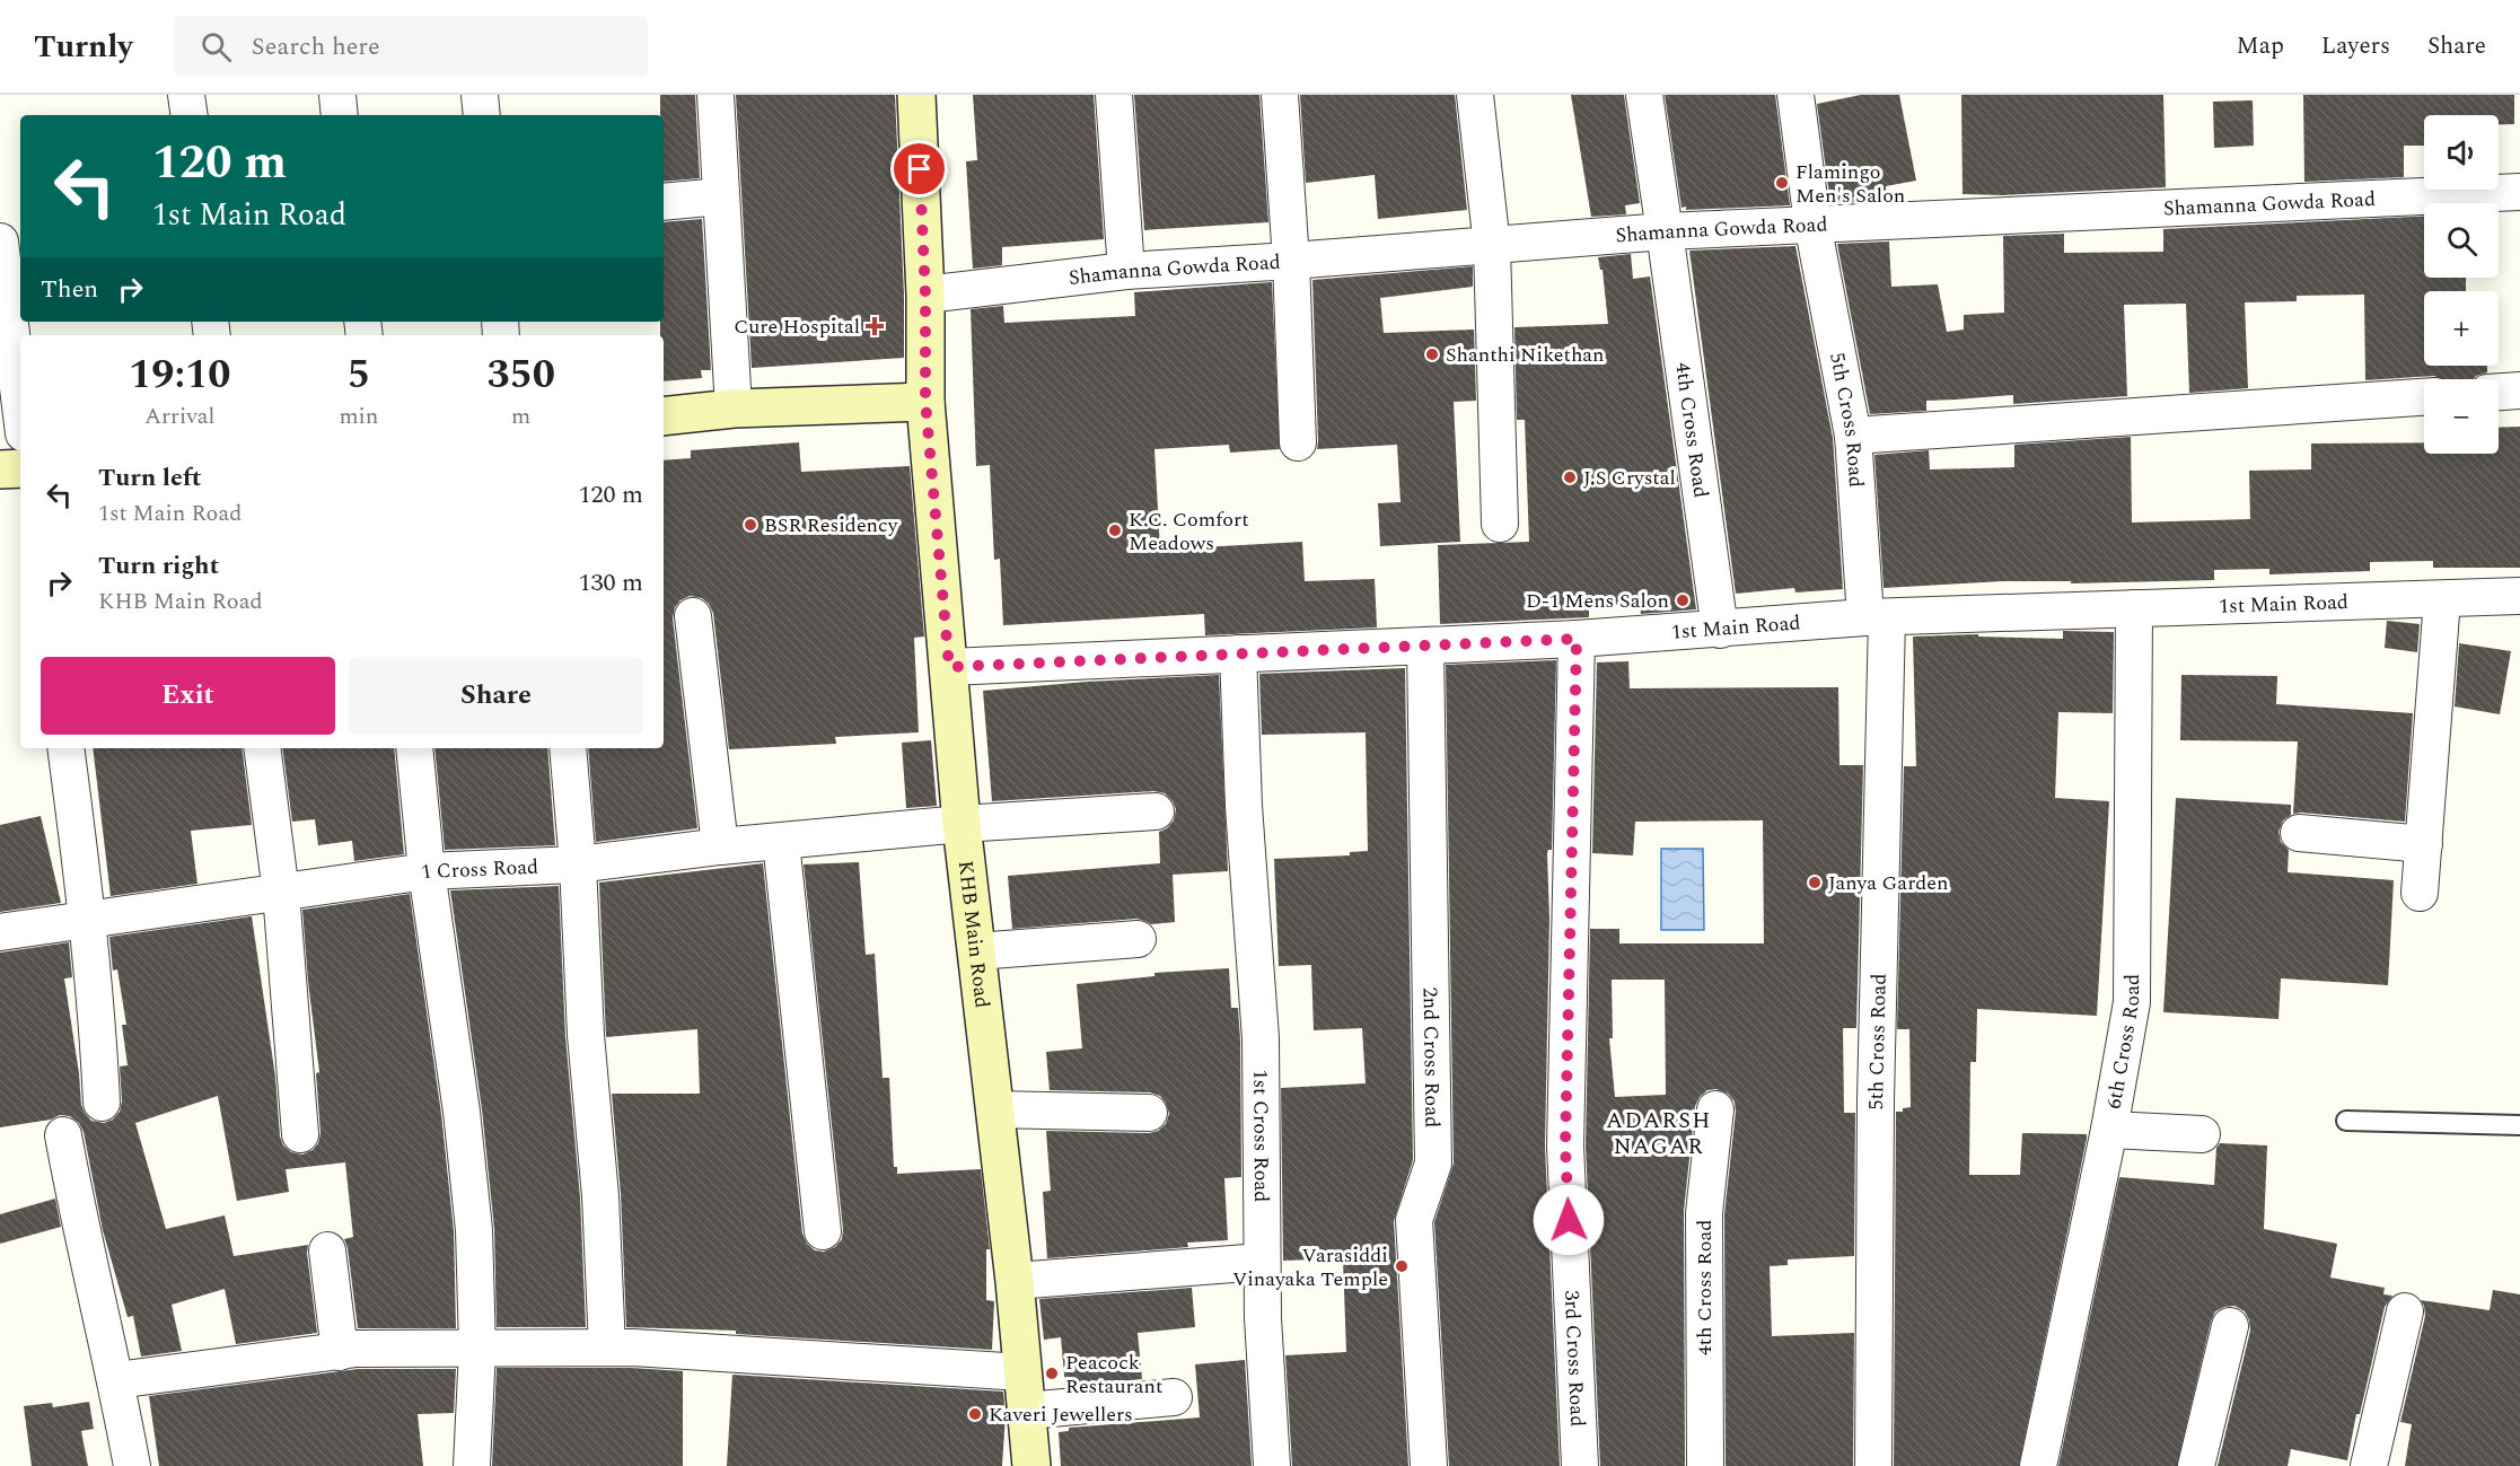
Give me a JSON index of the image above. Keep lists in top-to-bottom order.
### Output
{
  "streets": {
    "main road": ["KHB Main Road"],
    "street": [
      "Shamanna Gowda Road",
      "5th Cross Road",
      "4th Cross Road",
      "1st Main Road",
      "1 Cross Road",
      "6th Cross Road",
      "2nd Cross Road",
      "1st Cross Road",
      "3rd Cross Road"
    ]
  },
  "crossings": [
    ["Shamanna Gowda Road", "5th Cross Road"],
    ["Shamanna Gowda Road", "4th Cross Road"],
    ["Shamanna Gowda Road", "KHB Main Road"],
    ["5th Cross Road", "1st Main Road"],
    ["4th Cross Road", "1st Main Road"],
    ["1st Main Road", "KHB Main Road"],
    ["1st Main Road", "6th Cross Road"],
    ["1st Main Road", "2nd Cross Road"],
    ["1st Main Road", "1st Cross Road"],
    ["1st Main Road", "3rd Cross Road"],
    ["1 Cross Road", "KHB Main Road"]
  ],
  "districts": ["ADARSH NAGAR"],
  "places": {
    "other": [
      "Flamingo Men's Salon",
      "Shanthi Nikethan",
      "J.S Crystal",
      "BSR Residency",
      "K.C. Comfort Meadows",
      "D-1 Mens Salon",
      "Janya Garden",
      "Varasiddi Vinayaka Temple",
      "Peacock Restaurant",
      "Kaveri Jewellers"
    ],
    "health": ["Cure Hospital"]
  },
  "page": {
    "header": "Turnly",
    "search": "Search here",
    "nav": ["Map", "Layers", "Share"],
    "map_buttons": ["+", "−"],
    "turn": ["120 m", "1st Main Road"],
    "then": "Then",
    "eta": [
      "19:10",
      "Arrival",
      "5",
      "min",
      "350",
      "m"
    ],
    "list": [
      {
        "name": "Turn left",
        "note": "1st Main Road",
        "value": "120 m"
      },
      {
        "name": "Turn right",
        "note": "KHB Main Road",
        "value": "130 m"
      }
    ],
    "buttons": ["Exit", "Share"]
  }
}
